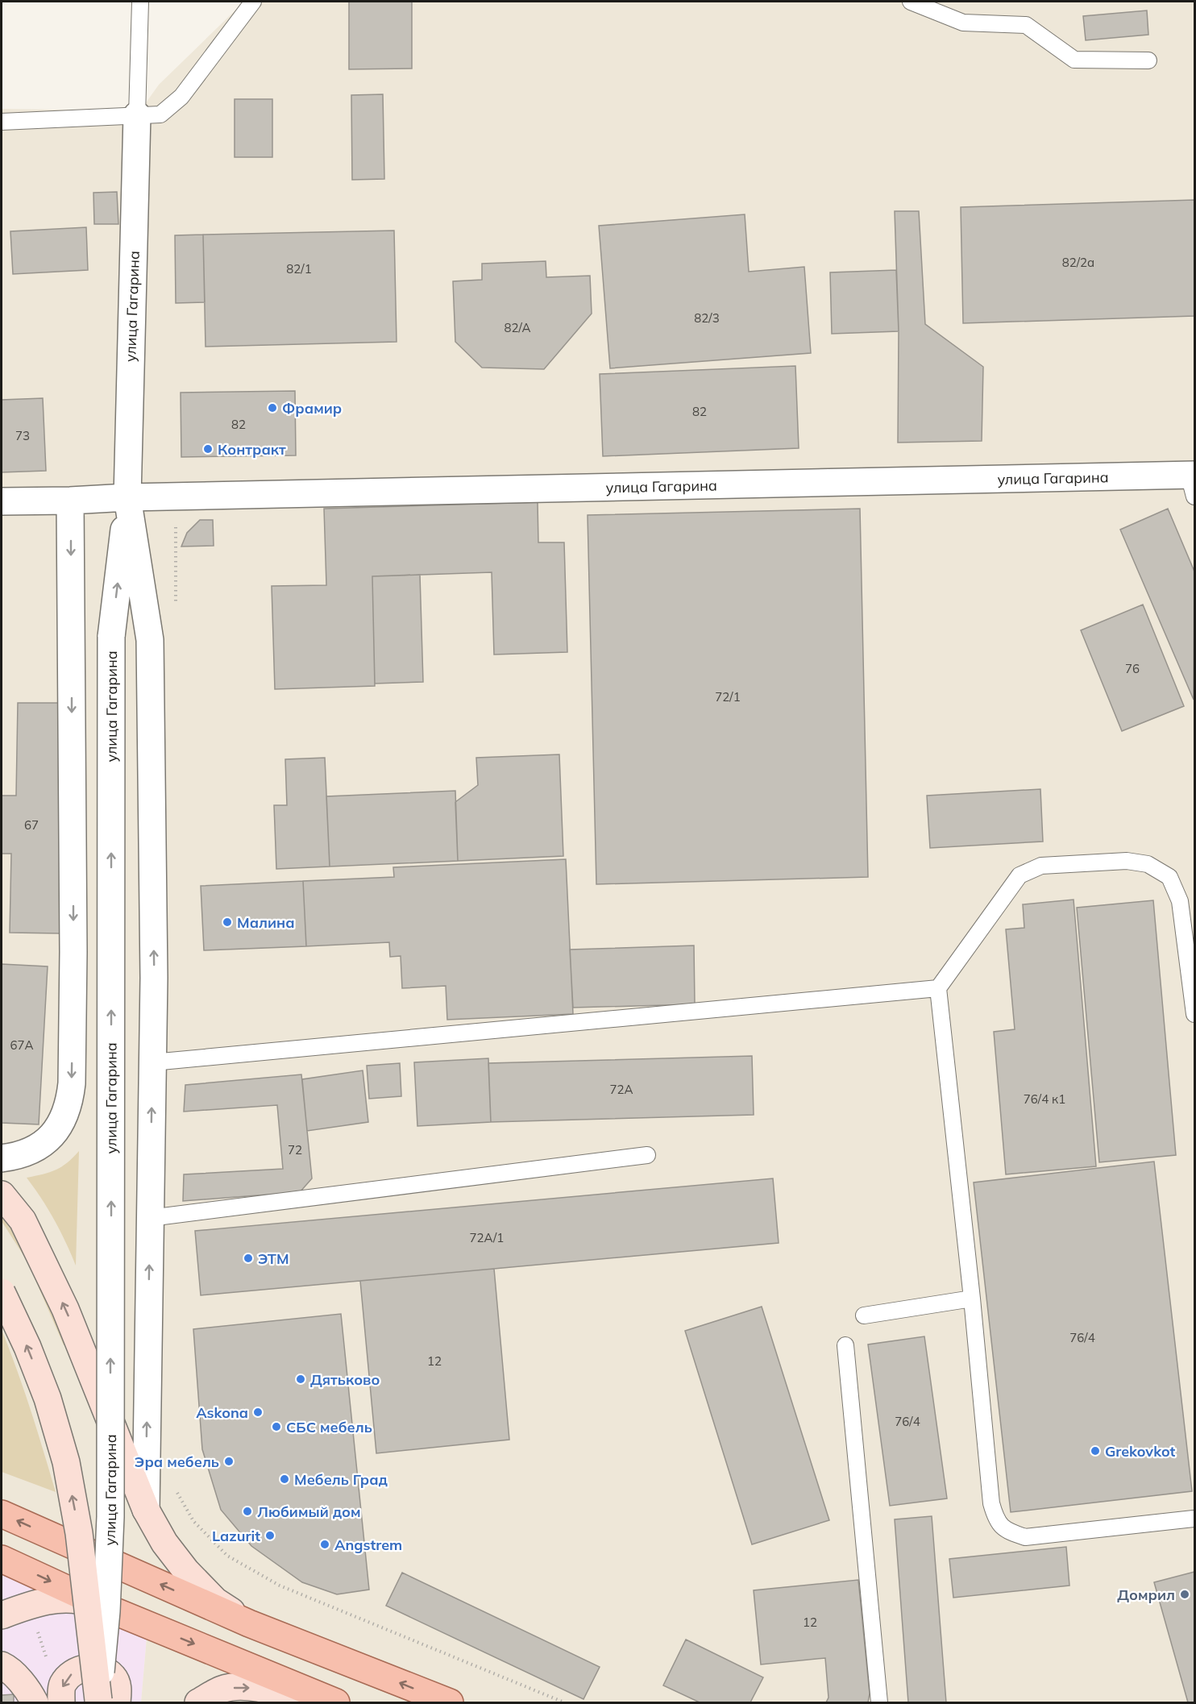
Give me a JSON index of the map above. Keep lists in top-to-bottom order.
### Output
{
  "streets": {
    "street": ["улица Гагарина"]
  },
  "places": [
    "Фрамир",
    "Контракт",
    "Малина",
    "ЭТМ",
    "Дятьково",
    "Askona",
    "СБС мебель",
    "Grekovkot",
    "Эра мебель",
    "Мебель Град",
    "Любимый дом",
    "Lazurit",
    "Angstrem",
    "Домрил"
  ],
  "house_numbers": [
    "82/2а",
    "82/1",
    "82/3",
    "82/А",
    "82",
    "82",
    "73",
    "76",
    "72/1",
    "67",
    "67А",
    "72А",
    "76/4 к1",
    "72",
    "72А/1",
    "76/4",
    "12",
    "76/4",
    "12"
  ]
}
